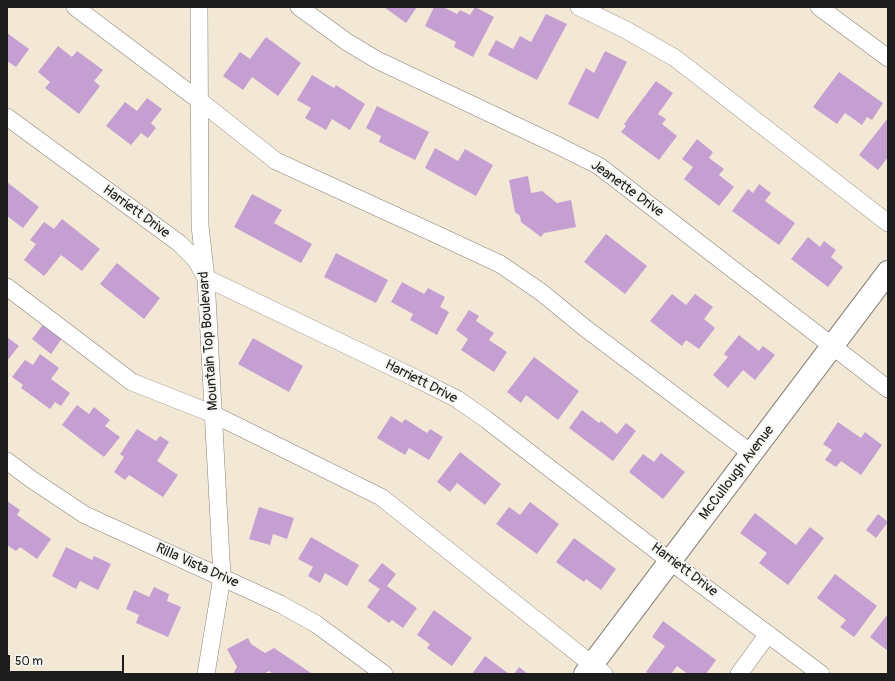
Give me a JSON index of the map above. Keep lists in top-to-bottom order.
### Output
{
  "streets": {
    "main road": ["McCullough Avenue"],
    "street": [
      "Jeanette Drive",
      "Harriett Drive",
      "Mountain Top Boulevard",
      "Rilla Vista Drive"
    ]
  },
  "crossings": [
    ["Jeanette Drive", "McCullough Avenue"],
    ["Harriett Drive", "Mountain Top Boulevard"],
    ["Harriett Drive", "McCullough Avenue"],
    ["Mountain Top Boulevard", "Rilla Vista Drive"]
  ],
  "scale_bar": "50 m"
}
